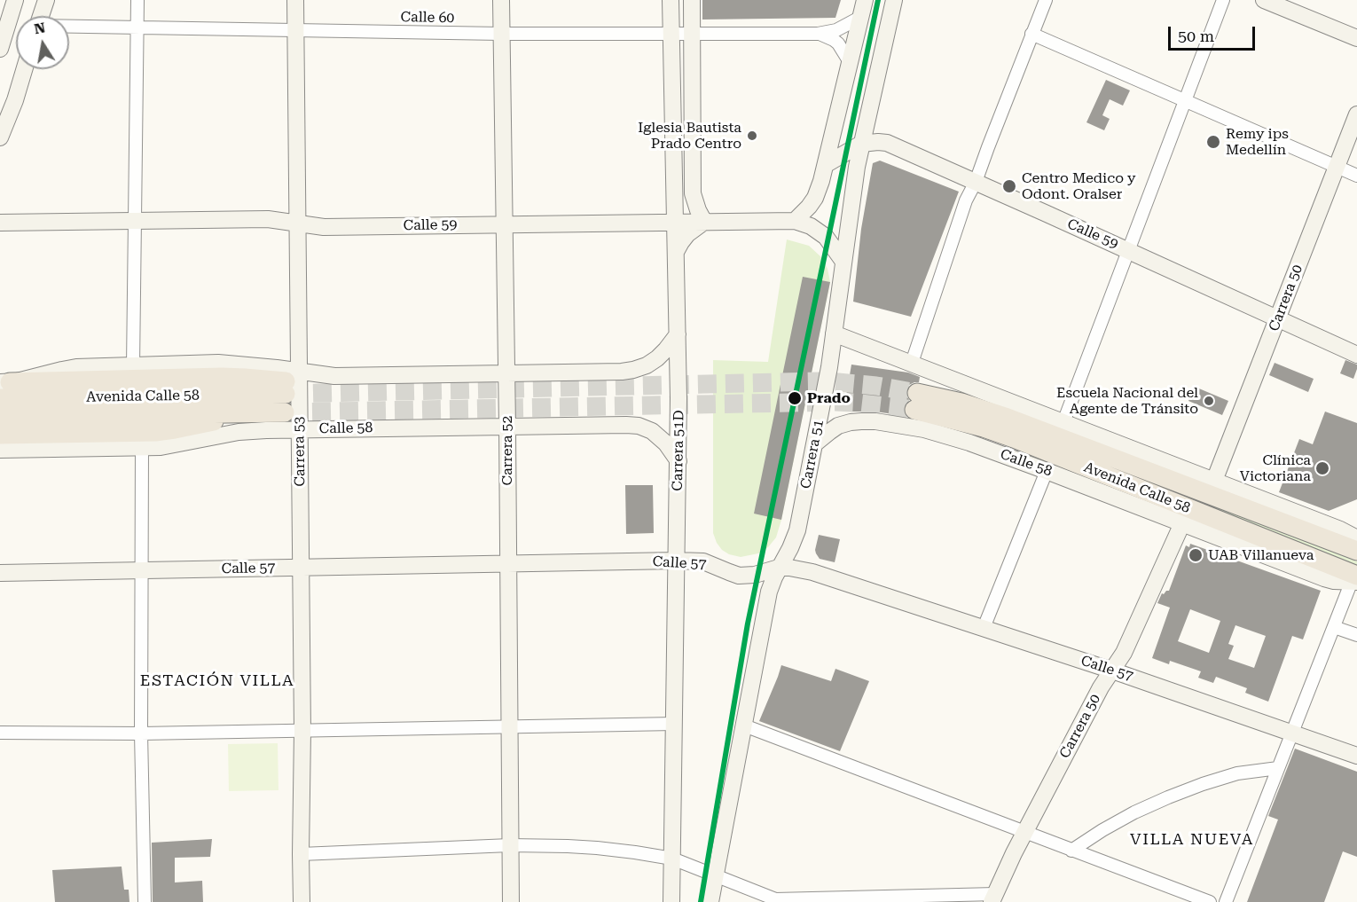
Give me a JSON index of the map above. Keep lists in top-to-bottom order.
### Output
{
  "streets": {
    "main road": ["Avenida Calle 58"],
    "street": [
      "Calle 60",
      "Calle 59",
      "Carrera 50",
      "Calle 58",
      "Carrera 52",
      "Carrera 51D",
      "Carrera 53",
      "Carrera 51",
      "Calle 57"
    ]
  },
  "crossings": [
    ["Calle 60", "Carrera 52"],
    ["Calle 60", "Carrera 51D"],
    ["Calle 60", "Carrera 53"],
    ["Calle 59", "Carrera 50"],
    ["Calle 59", "Carrera 52"],
    ["Calle 59", "Carrera 51D"],
    ["Calle 59", "Carrera 53"],
    ["Calle 59", "Carrera 51"],
    ["Carrera 50", "Calle 58"],
    ["Carrera 50", "Calle 57"],
    ["Avenida Calle 58", "Calle 58"],
    ["Avenida Calle 58", "Carrera 53"],
    ["Calle 58", "Carrera 52"],
    ["Calle 58", "Carrera 51D"],
    ["Calle 58", "Carrera 53"],
    ["Calle 58", "Carrera 51"],
    ["Carrera 52", "Calle 57"],
    ["Carrera 51D", "Calle 57"],
    ["Carrera 53", "Calle 57"],
    ["Carrera 51", "Calle 57"]
  ],
  "districts": ["ESTACIÓN VILLA", "VILLA NUEVA"],
  "places": [
    "Iglesia Bautista Prado Centro",
    "Remy ips Medellín",
    "Centro Medico y Odont. Oralser",
    "Prado",
    "Escuela Nacional del Agente de Tránsito",
    "Clínica Victoriana",
    "UAB Villanueva"
  ],
  "scale_bar": "50 m",
  "north": "top"
}
